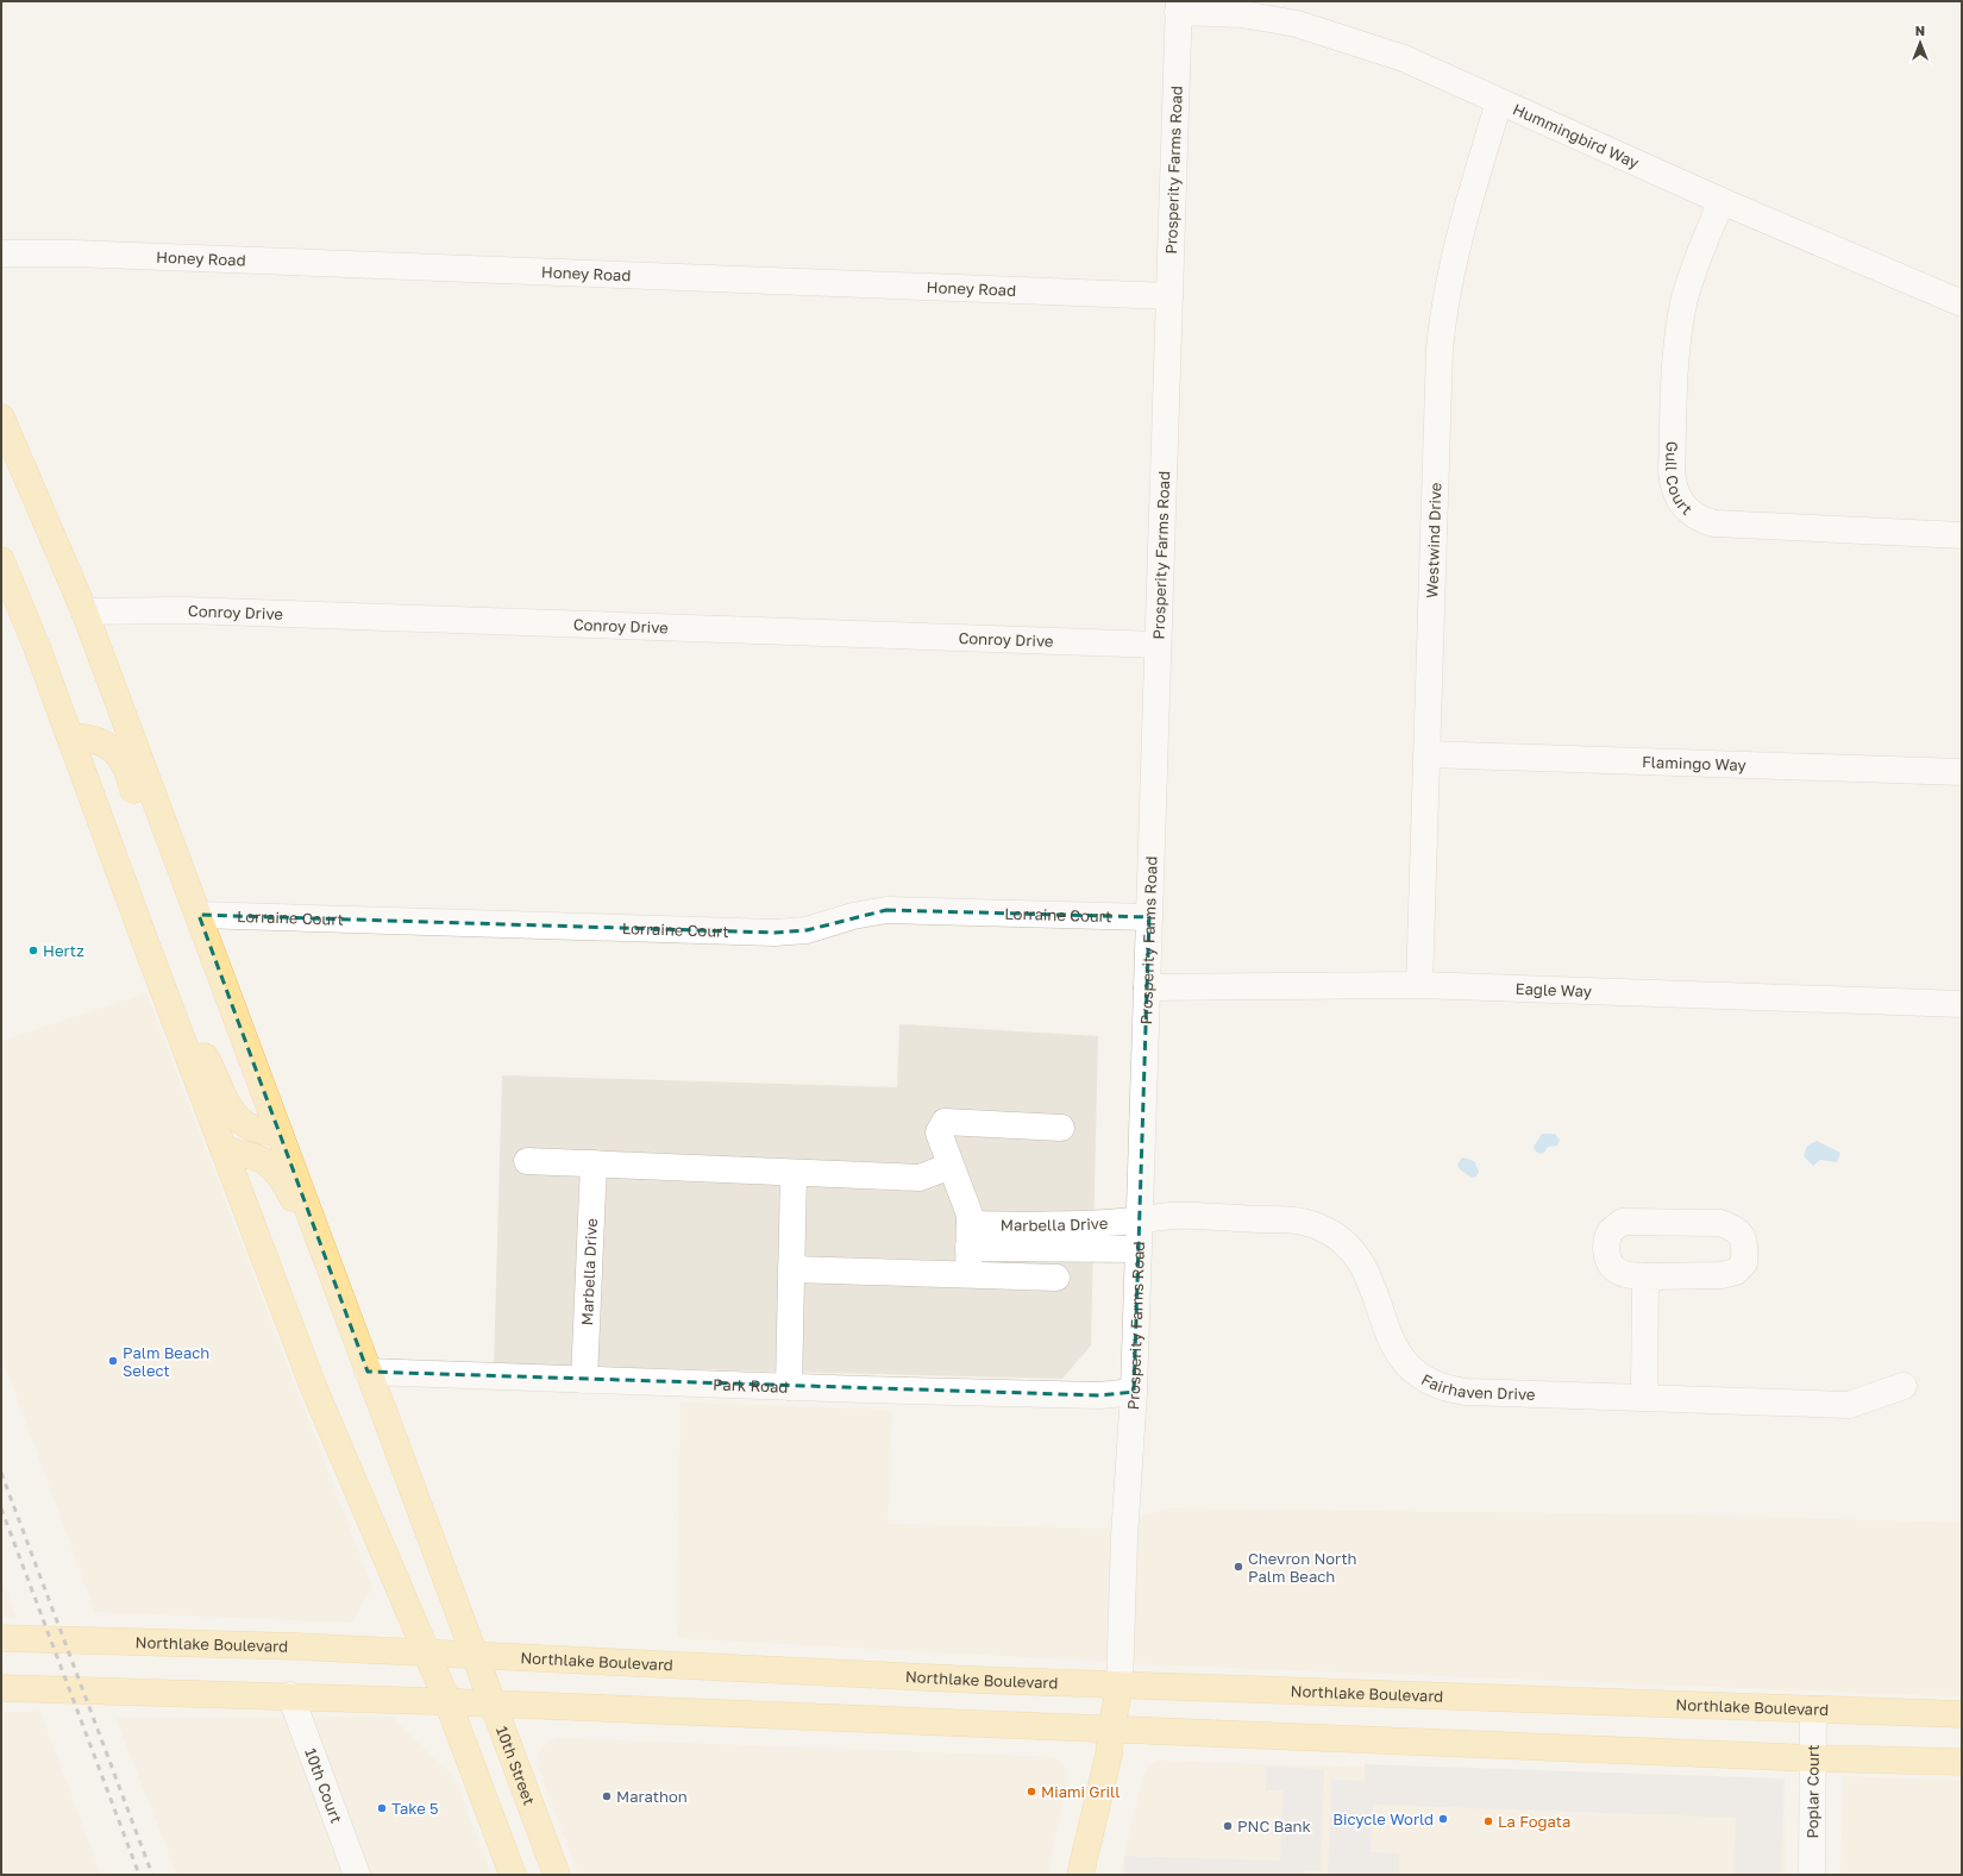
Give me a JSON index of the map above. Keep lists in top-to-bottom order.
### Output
{
  "streets": {
    "main road": ["Prosperity Farms Road", "Northlake Boulevard", "10th Street"],
    "street": [
      "Hummingbird Way",
      "Honey Road",
      "Gull Court",
      "Westwind Drive",
      "Conroy Drive",
      "Flamingo Way",
      "Lorraine Court",
      "Eagle Way",
      "Marbella Drive",
      "Park Road",
      "Fairhaven Drive",
      "10th Court",
      "Poplar Court"
    ]
  },
  "crossings": [
    ["Hummingbird Way", "Prosperity Farms Road"],
    ["Hummingbird Way", "Gull Court"],
    ["Hummingbird Way", "Westwind Drive"],
    ["Prosperity Farms Road", "Honey Road"],
    ["Prosperity Farms Road", "Conroy Drive"],
    ["Prosperity Farms Road", "Lorraine Court"],
    ["Prosperity Farms Road", "Eagle Way"],
    ["Prosperity Farms Road", "Marbella Drive"],
    ["Prosperity Farms Road", "Park Road"],
    ["Prosperity Farms Road", "Fairhaven Drive"],
    ["Prosperity Farms Road", "Northlake Boulevard"],
    ["Westwind Drive", "Flamingo Way"],
    ["Westwind Drive", "Eagle Way"],
    ["Marbella Drive", "Park Road"],
    ["Marbella Drive", "Fairhaven Drive"],
    ["Park Road", "10th Street"],
    ["Northlake Boulevard", "10th Street"],
    ["Northlake Boulevard", "Poplar Court"]
  ],
  "places": [
    "Hertz",
    "Palm Beach Select",
    "Chevron North Palm Beach",
    "Miami Grill",
    "Marathon",
    "Take 5",
    "Bicycle World",
    "La Fogata",
    "PNC Bank"
  ],
  "north": "top"
}
